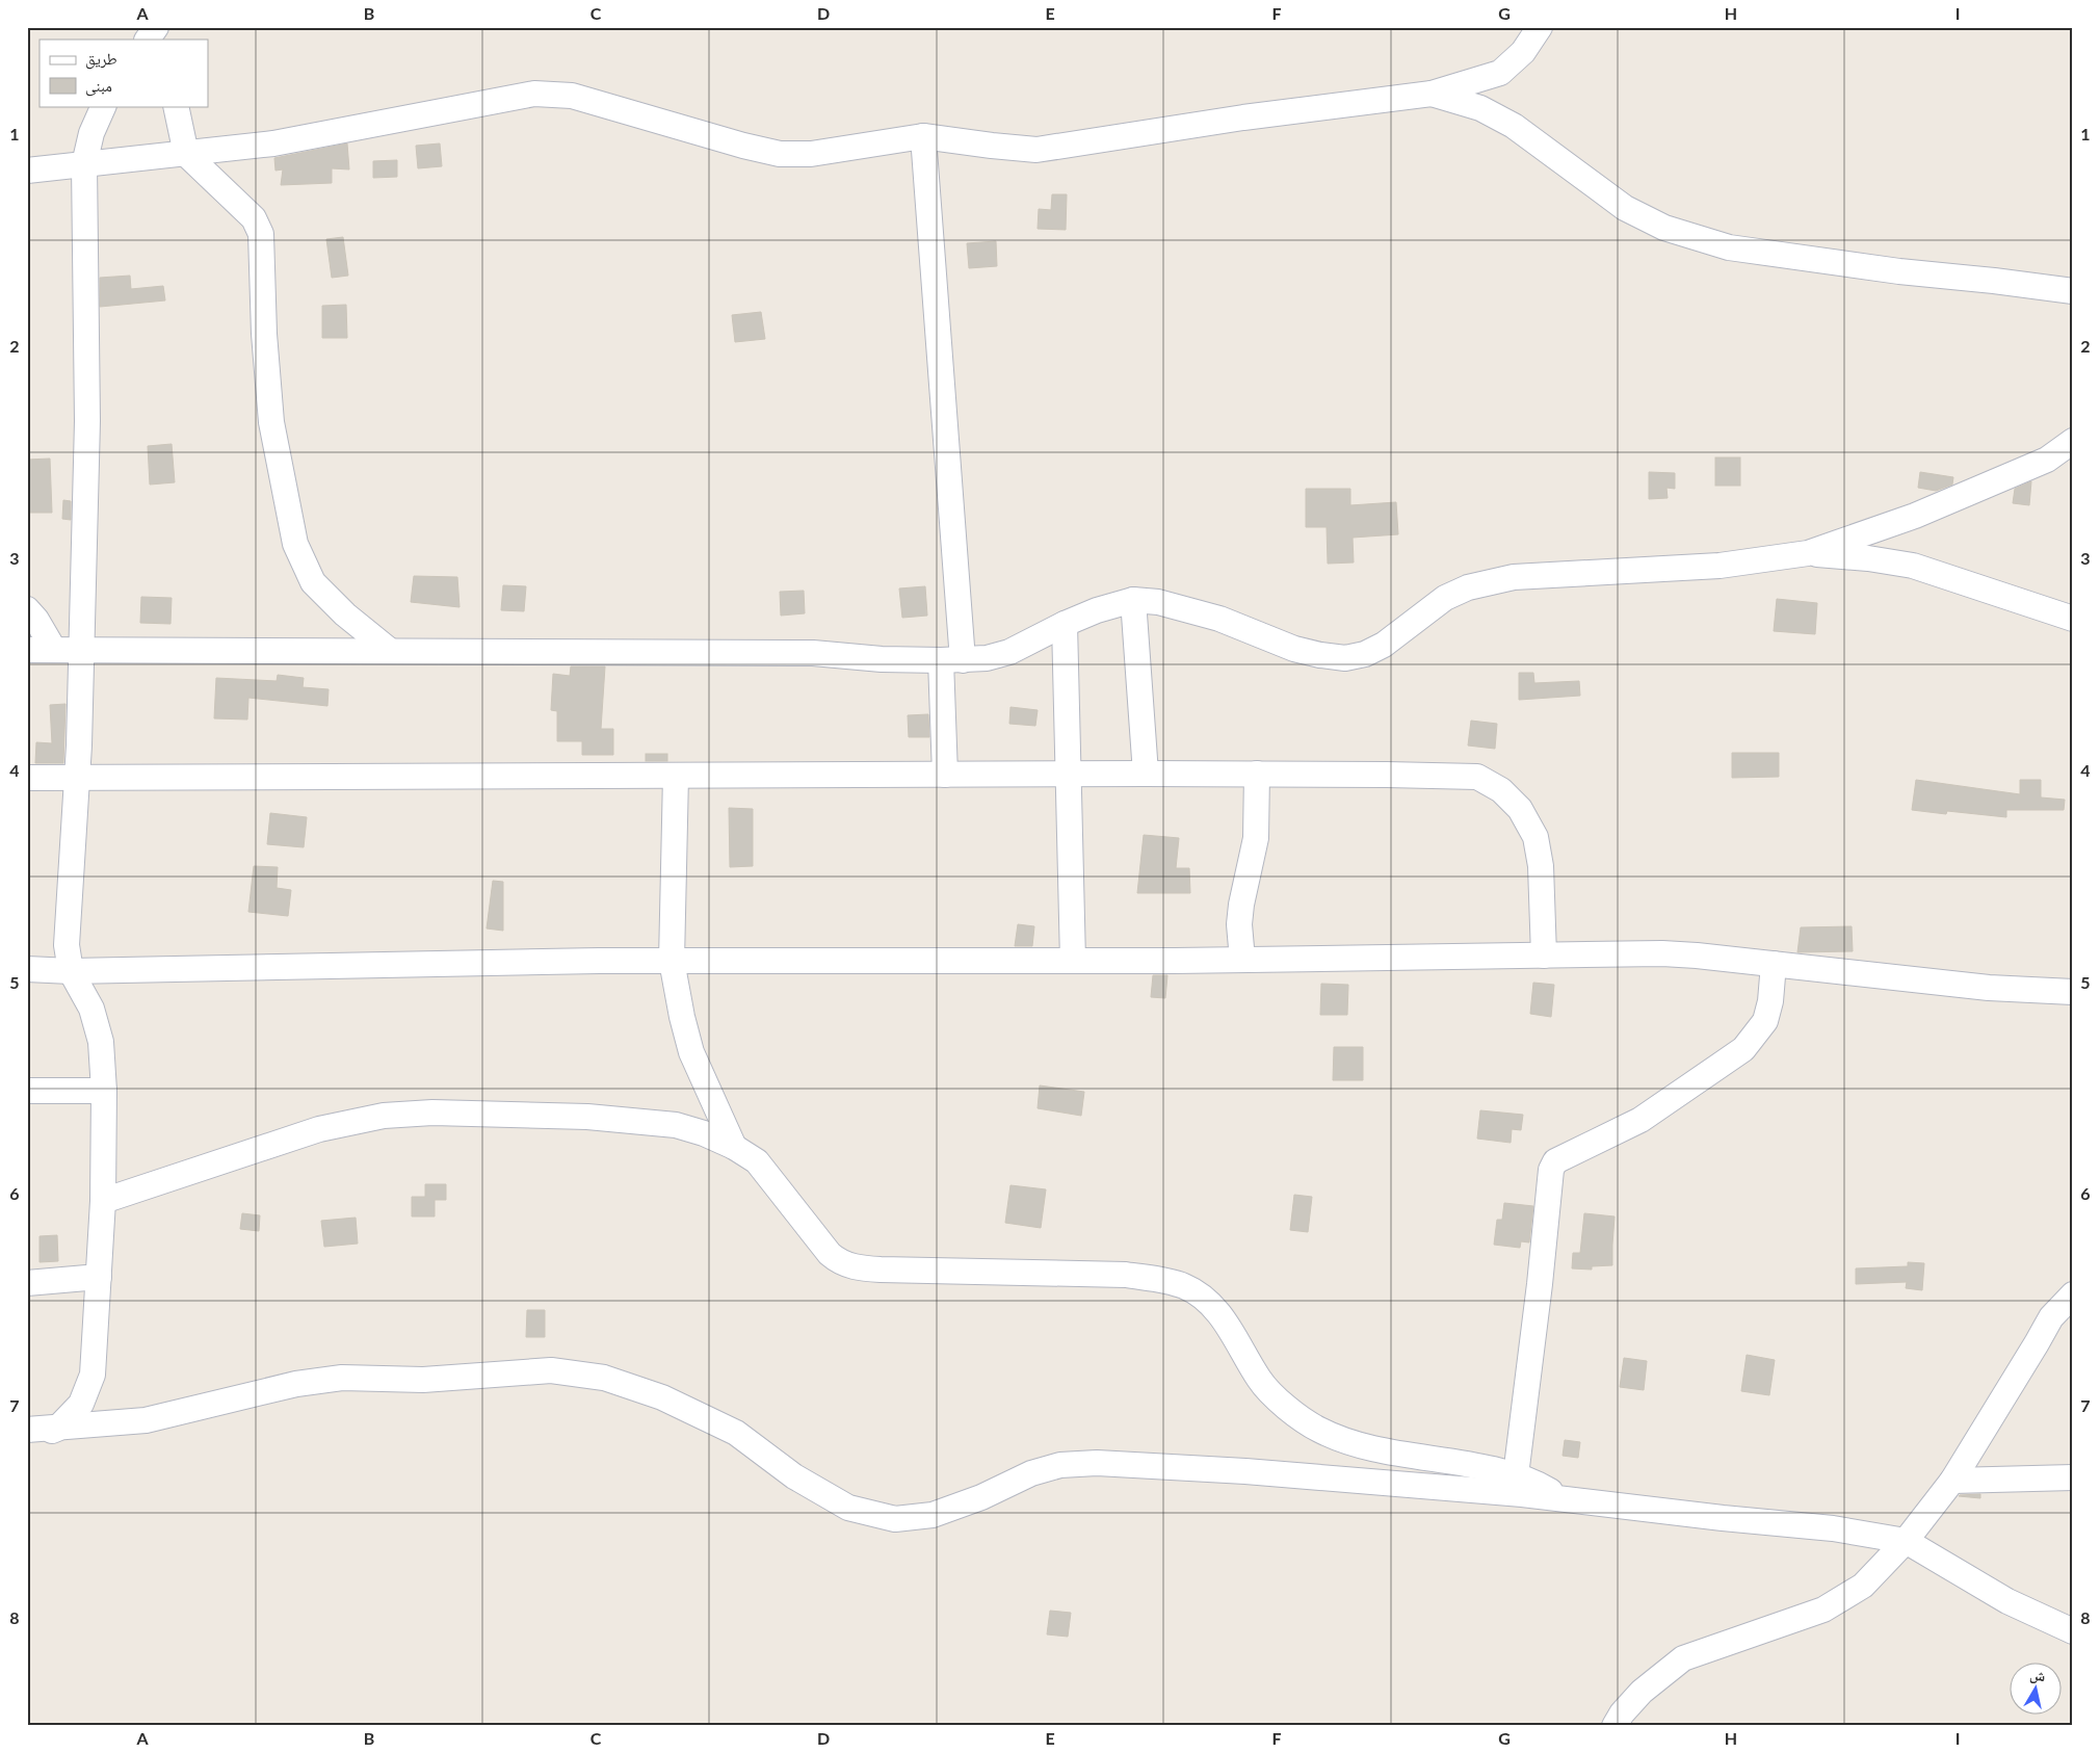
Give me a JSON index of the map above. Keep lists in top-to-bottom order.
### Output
{
  "legend": ["طريق", "مبنى"],
  "north": "top",
  "grid": {
    "columns": [
      "A",
      "B",
      "C",
      "D",
      "E",
      "F",
      "G",
      "H",
      "I"
    ],
    "rows": [
      "1",
      "2",
      "3",
      "4",
      "5",
      "6",
      "7",
      "8"
    ]
  }
}
